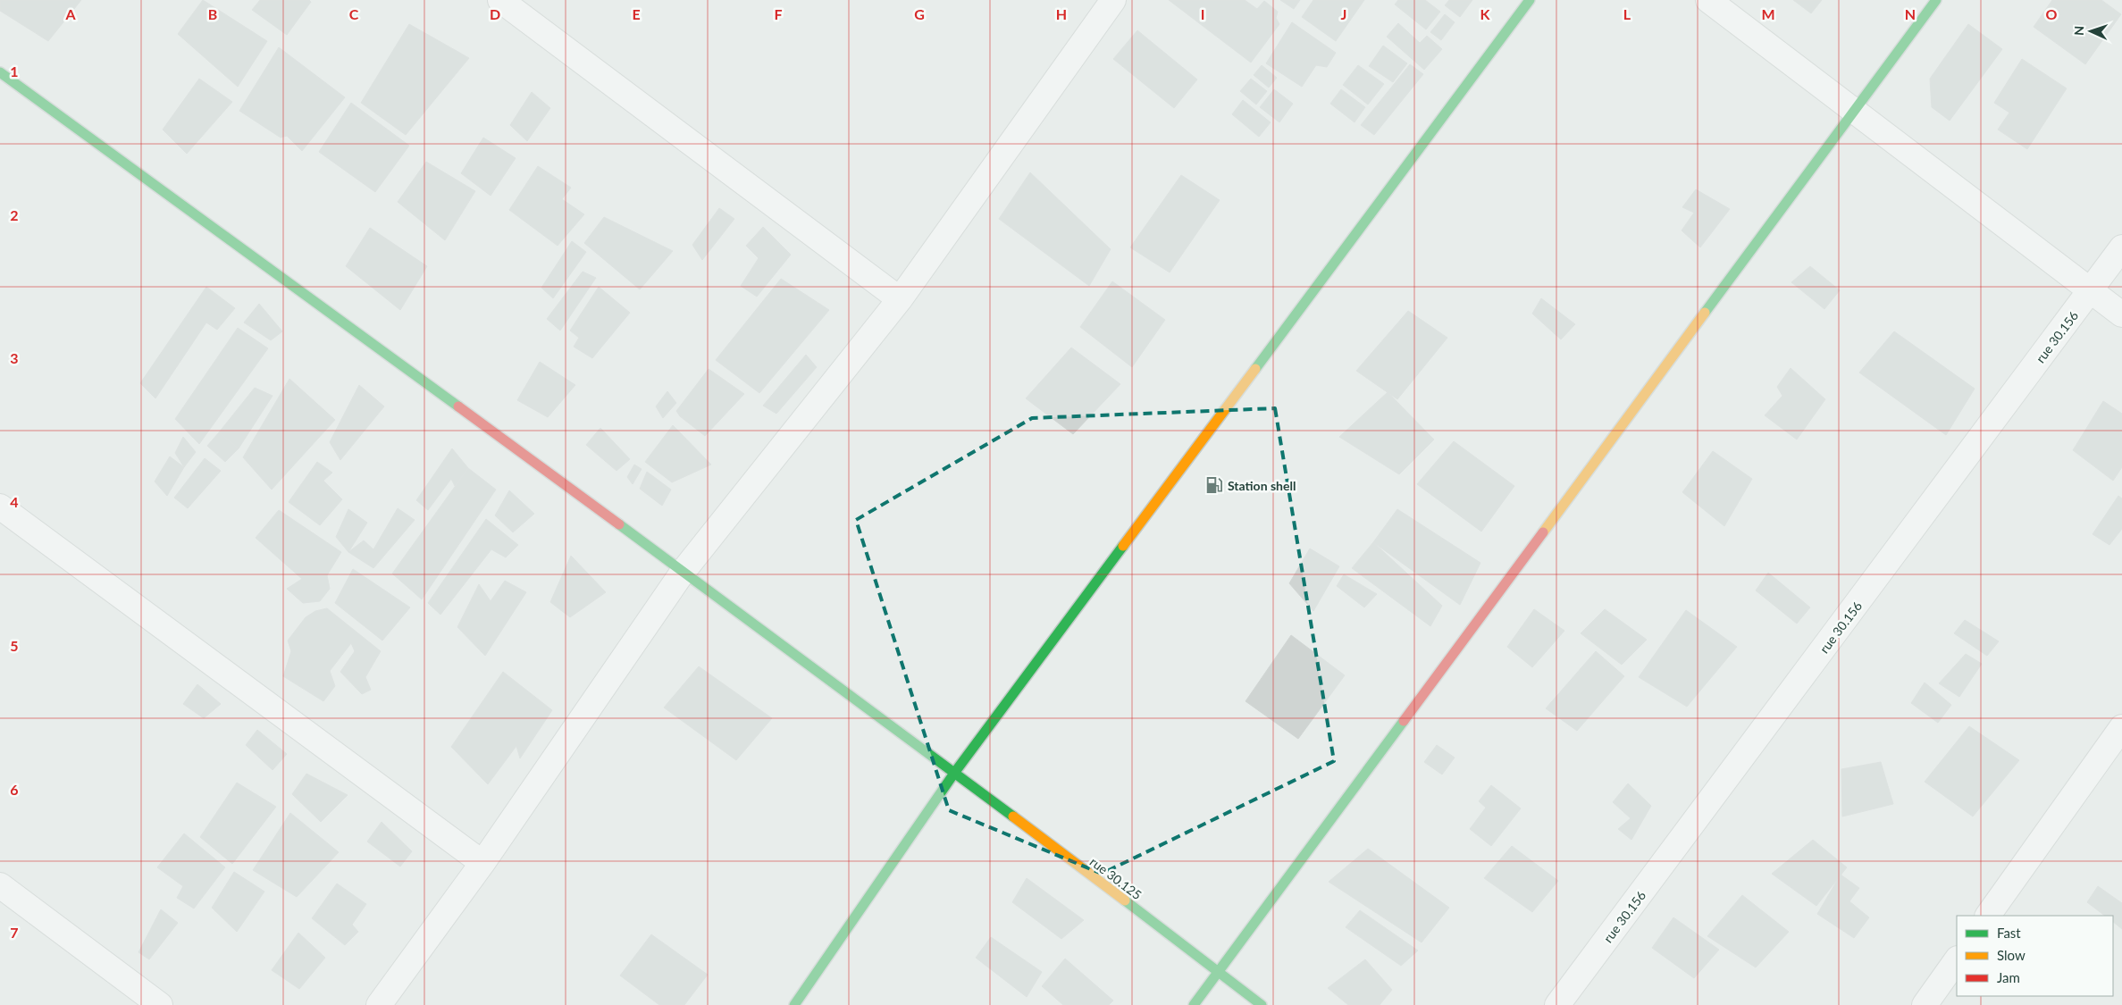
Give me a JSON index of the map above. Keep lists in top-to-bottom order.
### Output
{
  "streets": {
    "street": ["rue 30.156", "rue 30.125"]
  },
  "places": {
    "fuel station": ["Station shell"]
  },
  "legend": ["Fast", "Slow", "Jam"],
  "north": "left",
  "grid": {
    "columns": [
      "A",
      "B",
      "C",
      "D",
      "E",
      "F",
      "G",
      "H",
      "I",
      "J",
      "K",
      "L",
      "M",
      "N",
      "O"
    ],
    "rows": [
      "1",
      "2",
      "3",
      "4",
      "5",
      "6",
      "7"
    ]
  }
}
